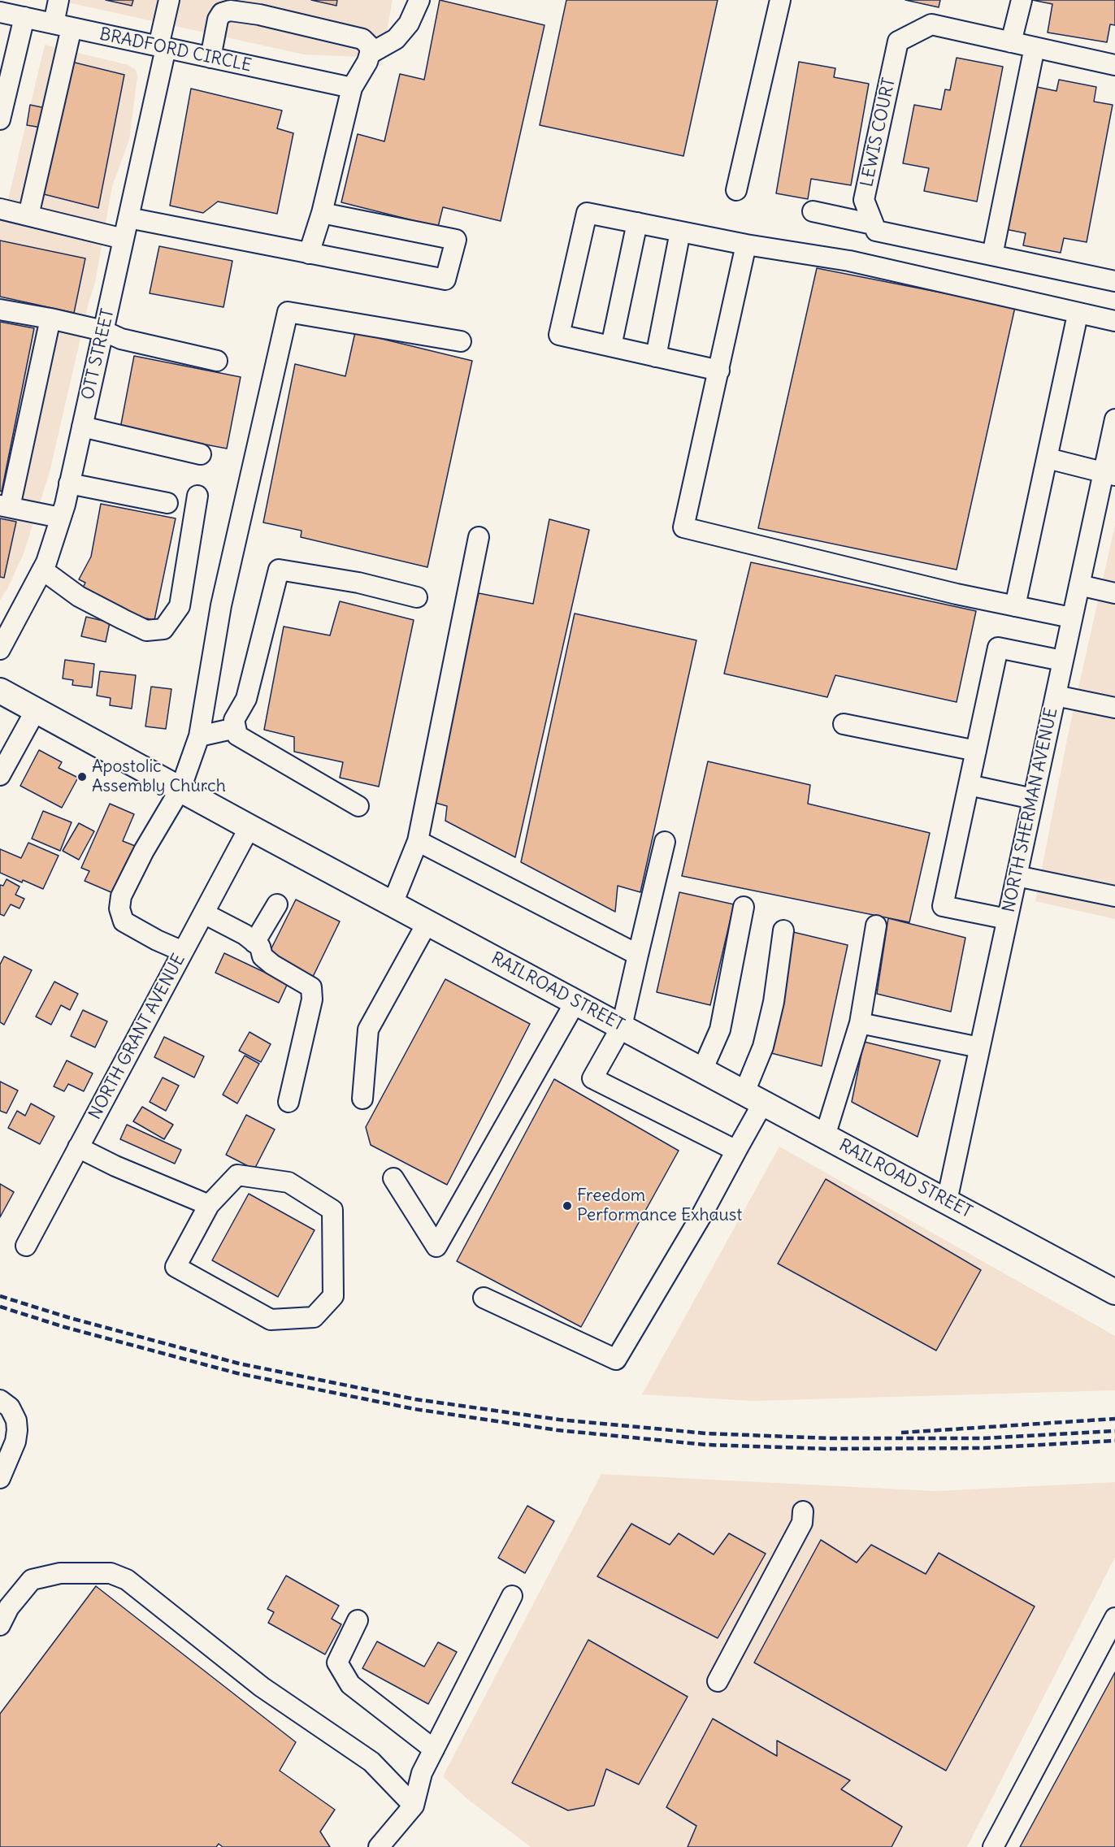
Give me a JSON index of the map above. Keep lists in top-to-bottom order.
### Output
{
  "streets": {
    "main road": ["RAILROAD STREET"],
    "street": [
      "BRADFORD CIRCLE",
      "LEWIS COURT",
      "OTT STREET",
      "NORTH SHERMAN AVENUE",
      "NORTH GRANT AVENUE"
    ]
  },
  "crossings": [
    ["BRADFORD CIRCLE", "OTT STREET"],
    ["NORTH SHERMAN AVENUE", "RAILROAD STREET"],
    ["RAILROAD STREET", "NORTH GRANT AVENUE"]
  ],
  "places": ["Apostolic Assembly Church", "Freedom Performance Exhaust"]
}
